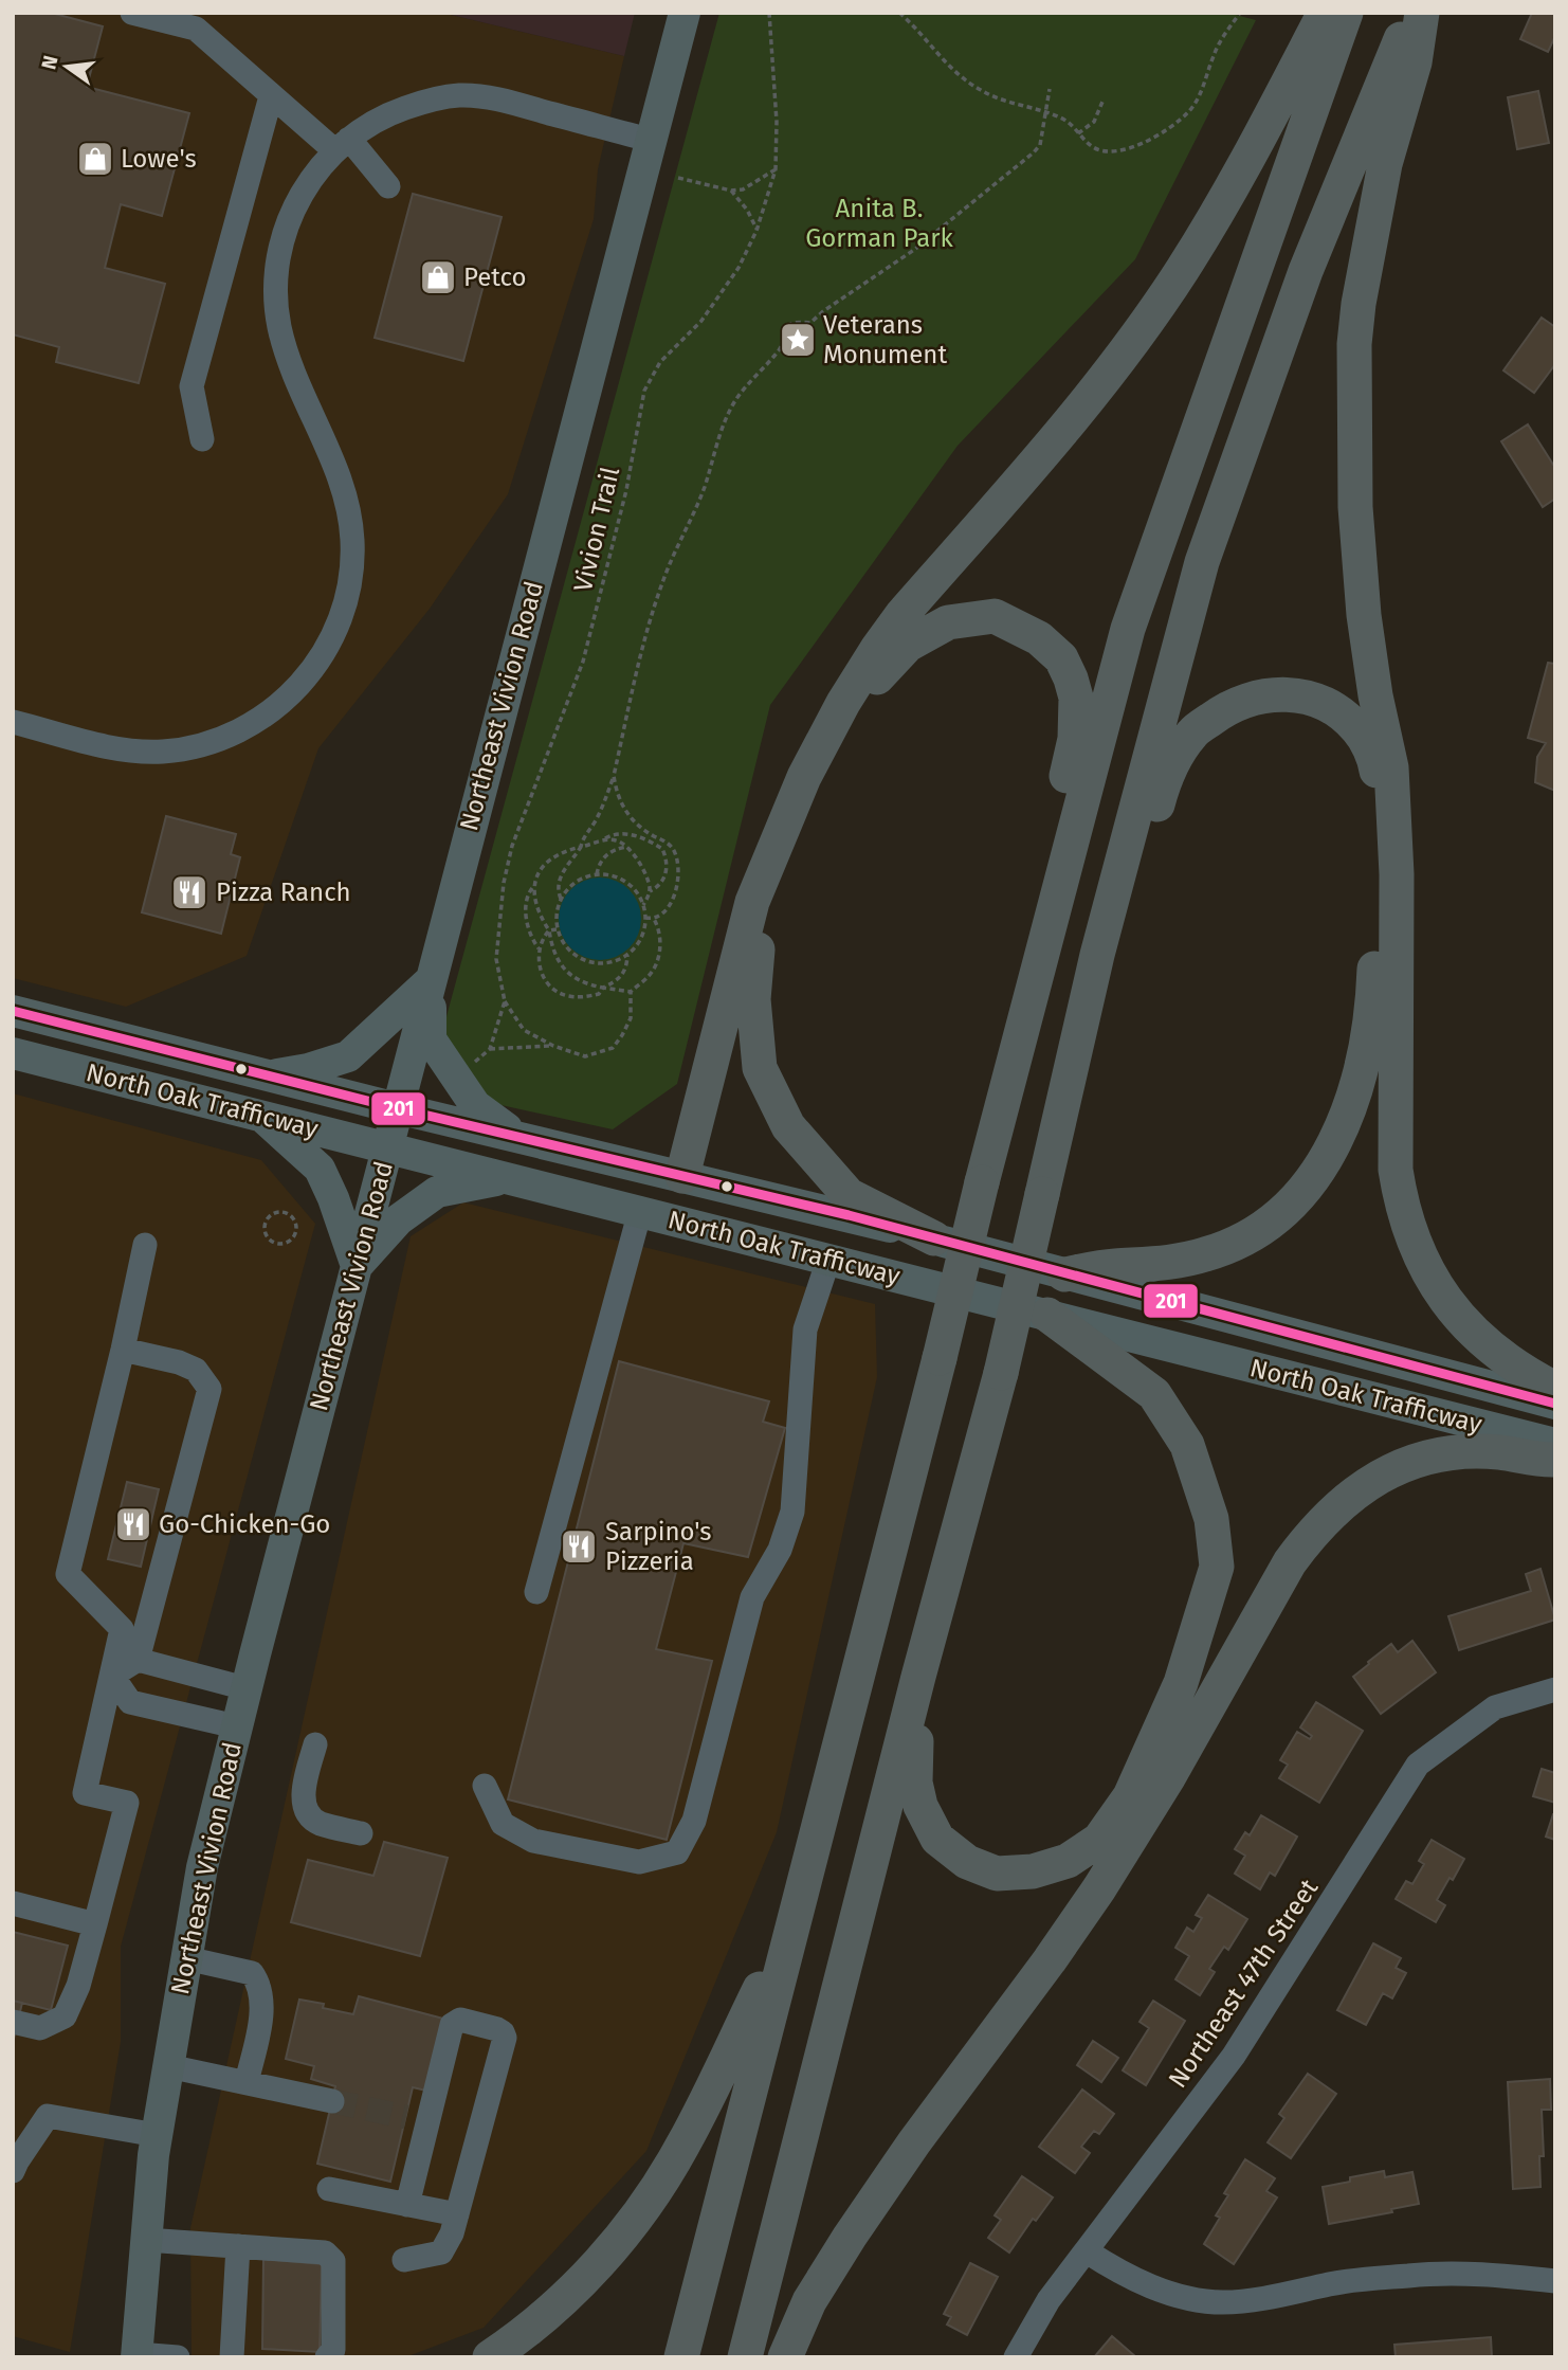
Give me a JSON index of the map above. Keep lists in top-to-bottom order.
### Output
{
  "streets": {
    "main road": ["Northeast Vivion Road", "North Oak Trafficway"],
    "street": ["Northeast 47th Street"],
    "path": ["Vivion Trail"]
  },
  "crossings": [
    ["Northeast Vivion Road", "North Oak Trafficway"]
  ],
  "parks": ["Anita B. Gorman Park"],
  "places": {
    "shop": ["Lowe's", "Petco"],
    "place": ["Veterans Monument"],
    "restaurant": ["Pizza Ranch", "Go-Chicken-Go", "Sarpino's Pizzeria"]
  },
  "lines": ["transit line 201"],
  "north": "left"
}
